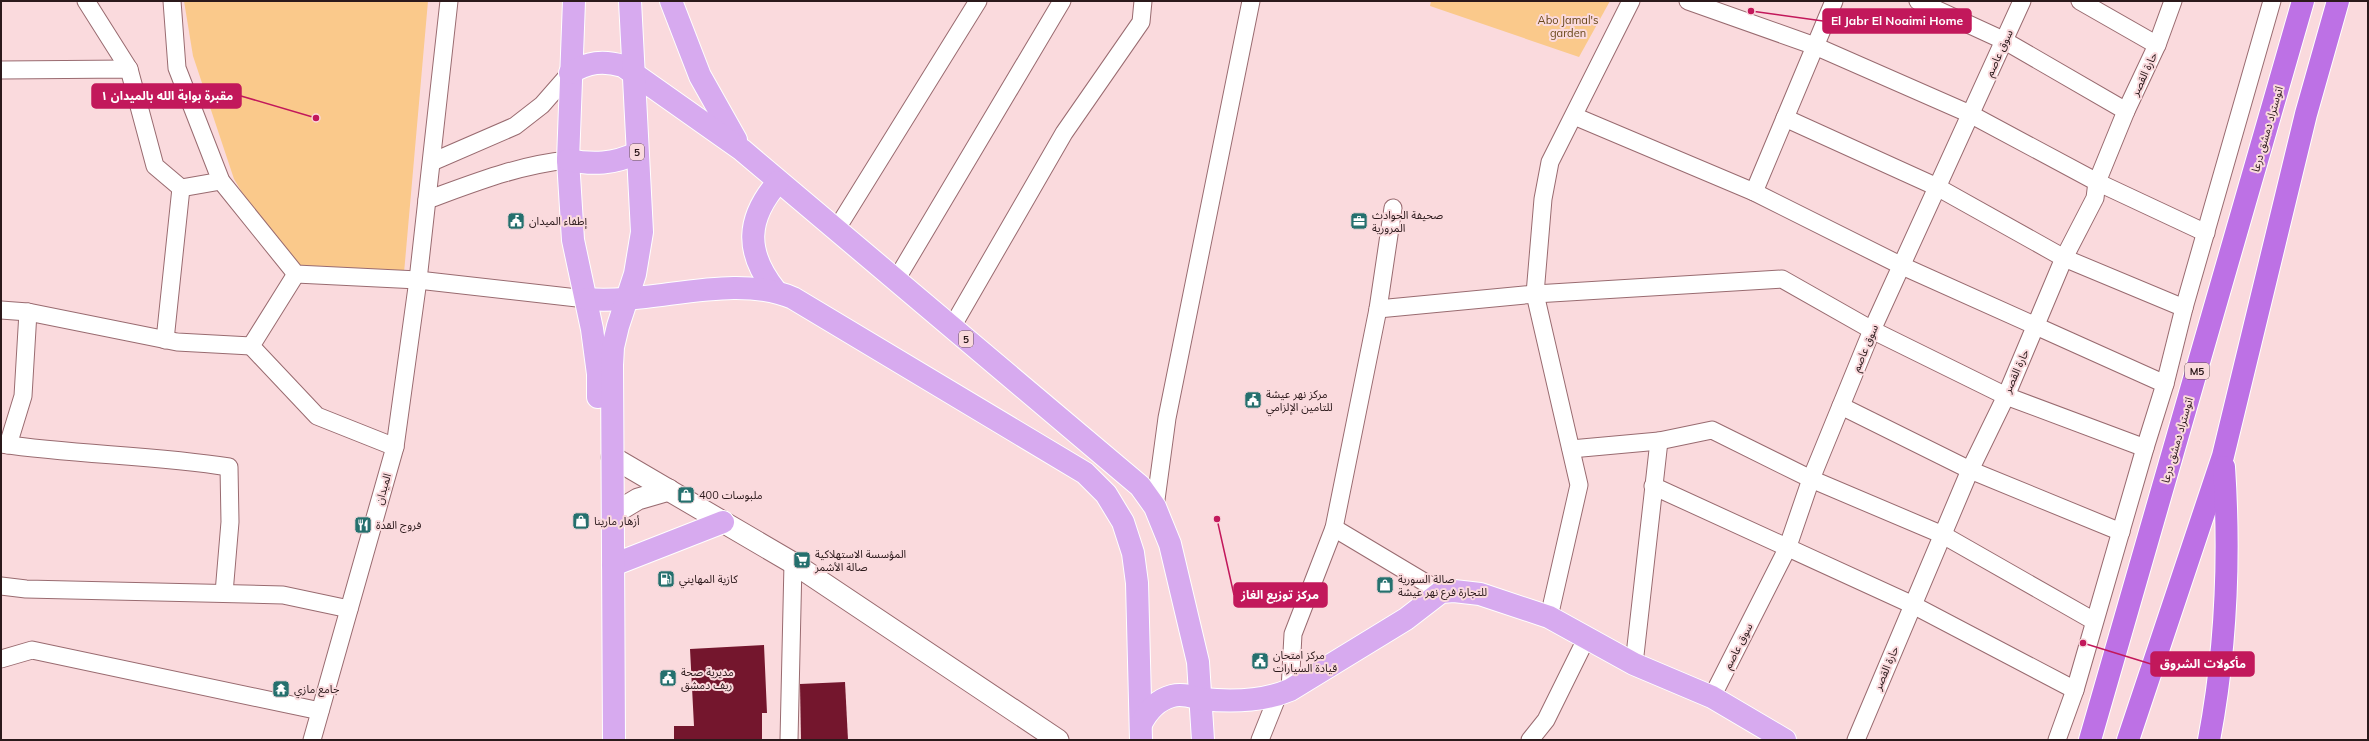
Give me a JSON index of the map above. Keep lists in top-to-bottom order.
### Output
{
  "streets": {
    "highway": ["اتوستراد دمشق درعا", "M5"],
    "main road": ["5"],
    "street": ["سوق عاصم", "حارة القصر", "الميدان"]
  },
  "parks": ["Abo Jamal's garden"],
  "places": {
    "other": [
      "El Jabr El Noaimi Home",
      "مقبرة بوابة الله بالميدان ١",
      "مركز توزيع الغاز",
      "مأكولات الشروق"
    ],
    "public building": [
      "إطفاء الميدان",
      "مركز نهر عيشة للتامين الإلزامي",
      "مركز امتحان قيادة السيارات",
      "مديرية صحة ريف دمشق"
    ],
    "office": ["صحيفة الحوادث المرورية"],
    "shop": ["ملبوسات 400", "أزهار مارينا", "صالة السورية للتجارة فرع نهر عيشة"],
    "restaurant": ["فروج القدة"],
    "supermarket": ["المؤسسة الاستهلاكية صالة الأشمر"],
    "fuel station": ["كازية المهايني"],
    "temple": ["جامع مازي"]
  }
}
